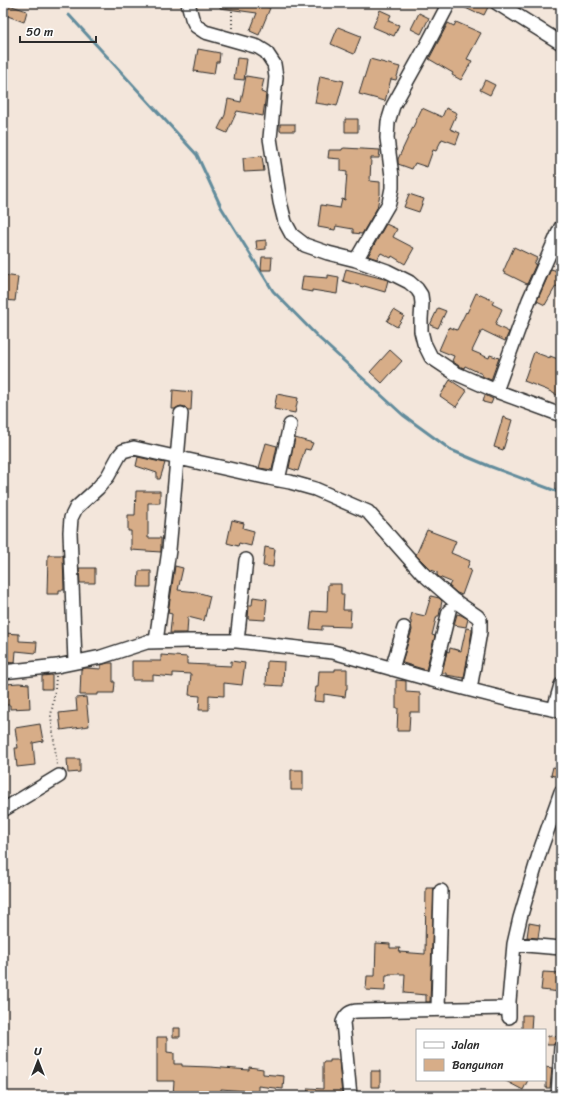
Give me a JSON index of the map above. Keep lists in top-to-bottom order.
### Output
{
  "legend": ["Jalan", "Bangunan"],
  "scale_bar": "50 m",
  "north": "top"
}
